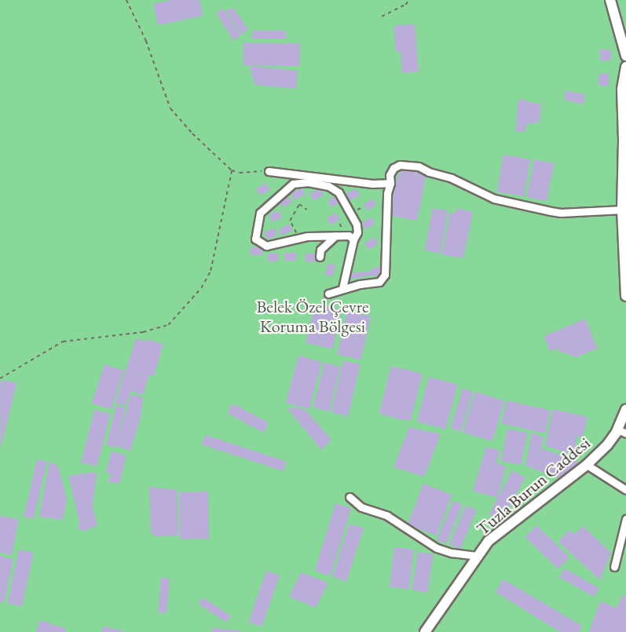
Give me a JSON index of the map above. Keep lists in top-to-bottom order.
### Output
{
  "streets": {
    "main road": ["Tuzla Burun Caddesi"]
  },
  "parks": ["Belek Özel Çevre Koruma Bölgesi"]
}
